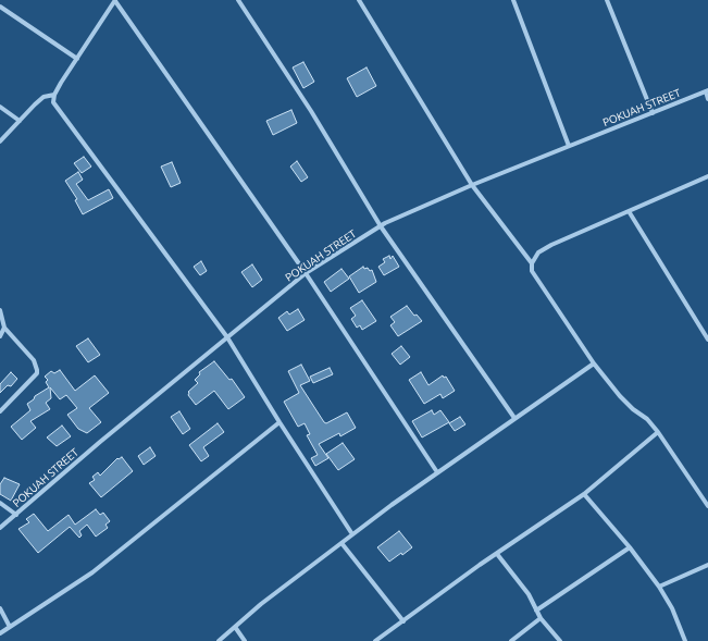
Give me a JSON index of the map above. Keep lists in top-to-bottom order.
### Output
{
  "streets": {
    "street": ["POKUAH STREET"]
  }
}
